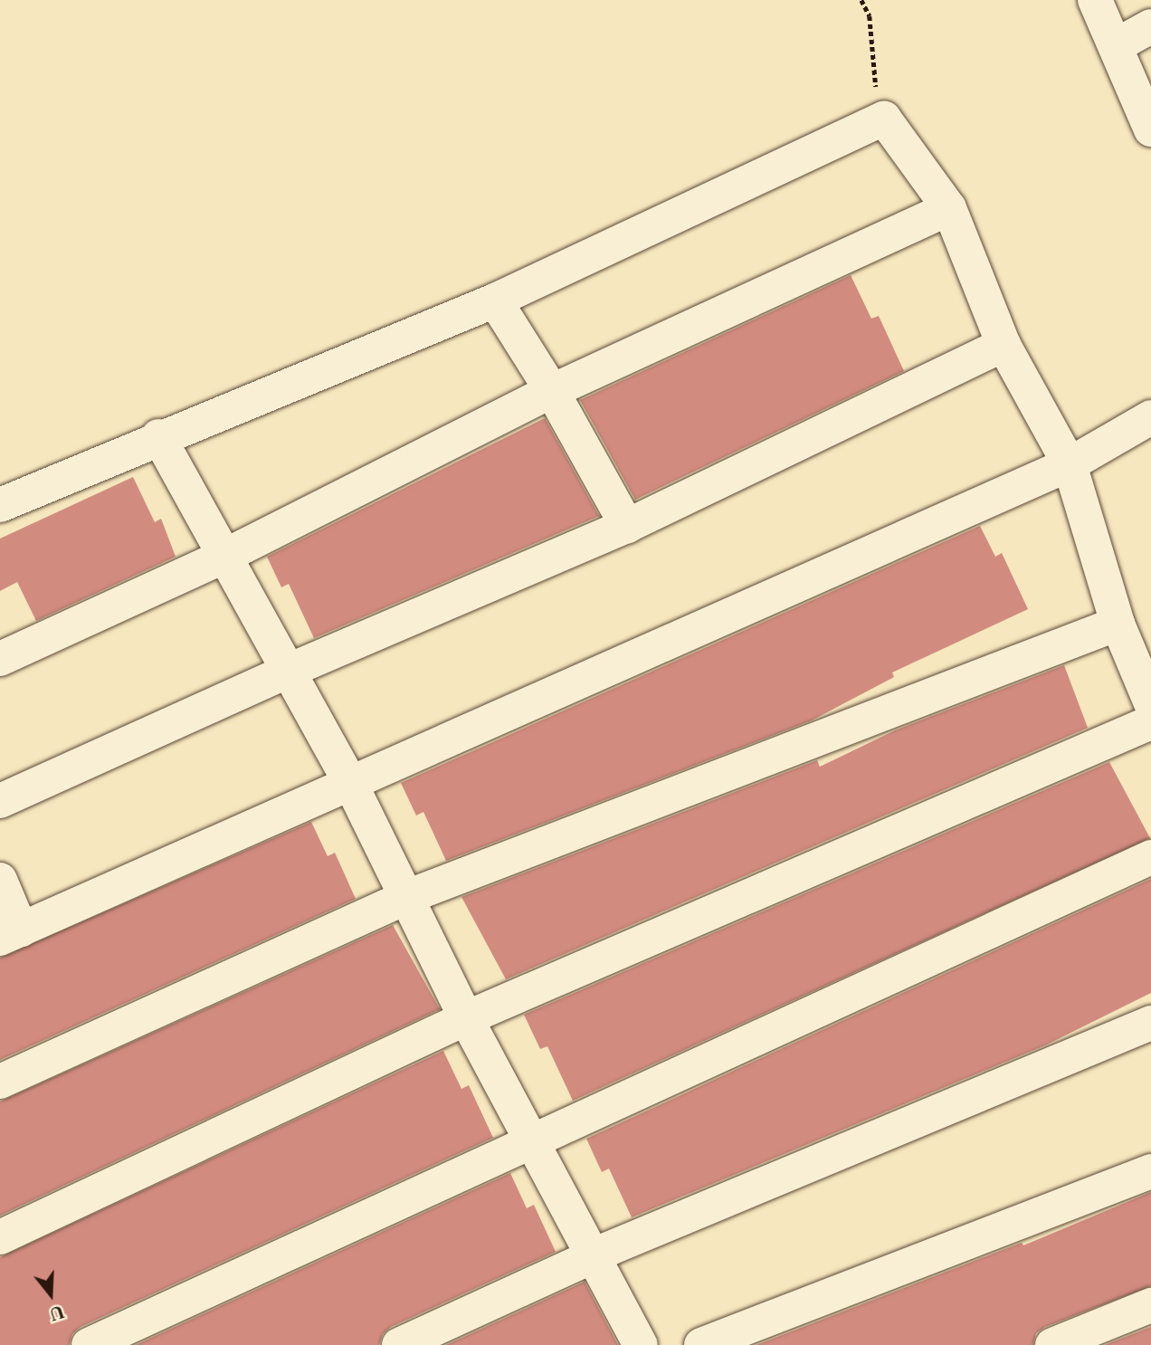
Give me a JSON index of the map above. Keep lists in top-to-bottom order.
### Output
{
  "north": "bottom"
}
